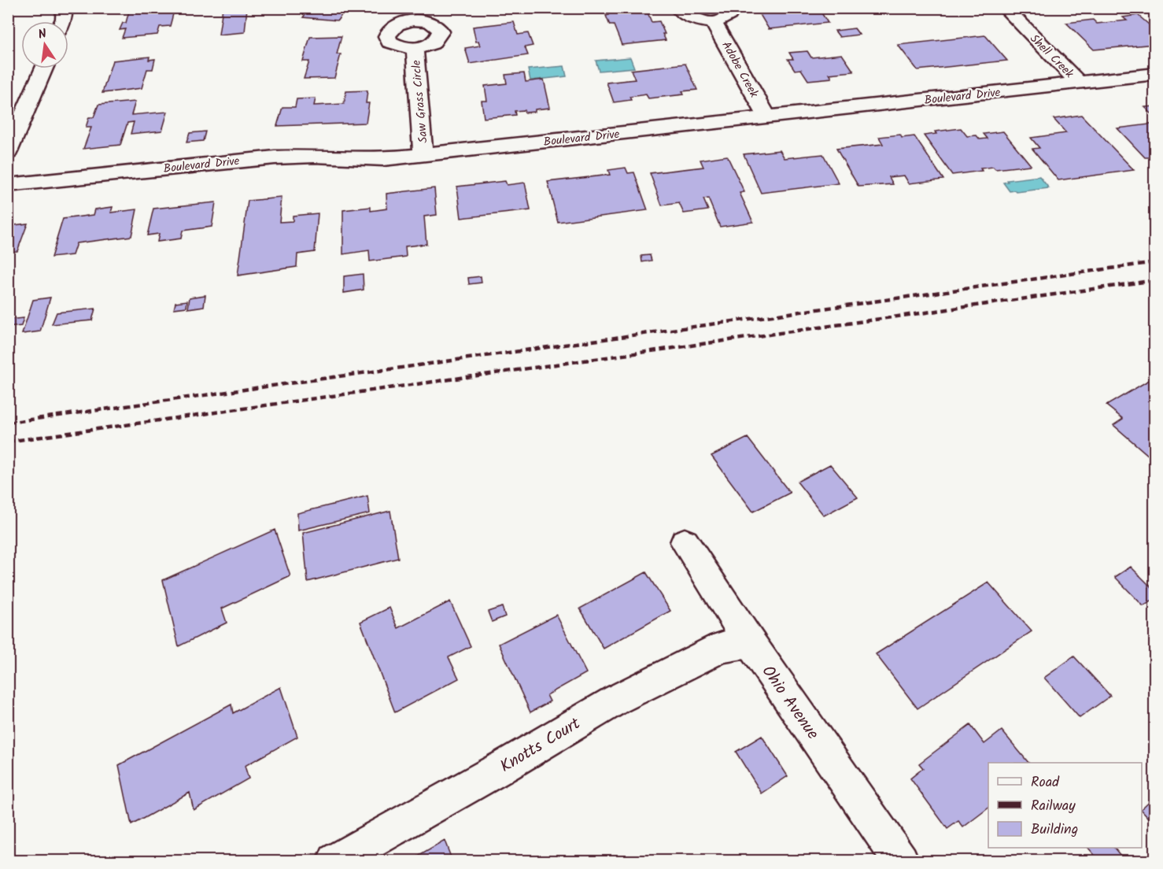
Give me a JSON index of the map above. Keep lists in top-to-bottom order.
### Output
{
  "streets": {
    "street": [
      "Shell Creek",
      "Adobe Creek",
      "Boulevard Drive",
      "Saw Grass Circle",
      "Ohio Avenue",
      "Knotts Court"
    ]
  },
  "crossings": [
    ["Shell Creek", "Boulevard Drive"],
    ["Adobe Creek", "Boulevard Drive"],
    ["Boulevard Drive", "Saw Grass Circle"],
    ["Ohio Avenue", "Knotts Court"]
  ],
  "legend": ["Road", "Railway", "Building"],
  "north": "top"
}
